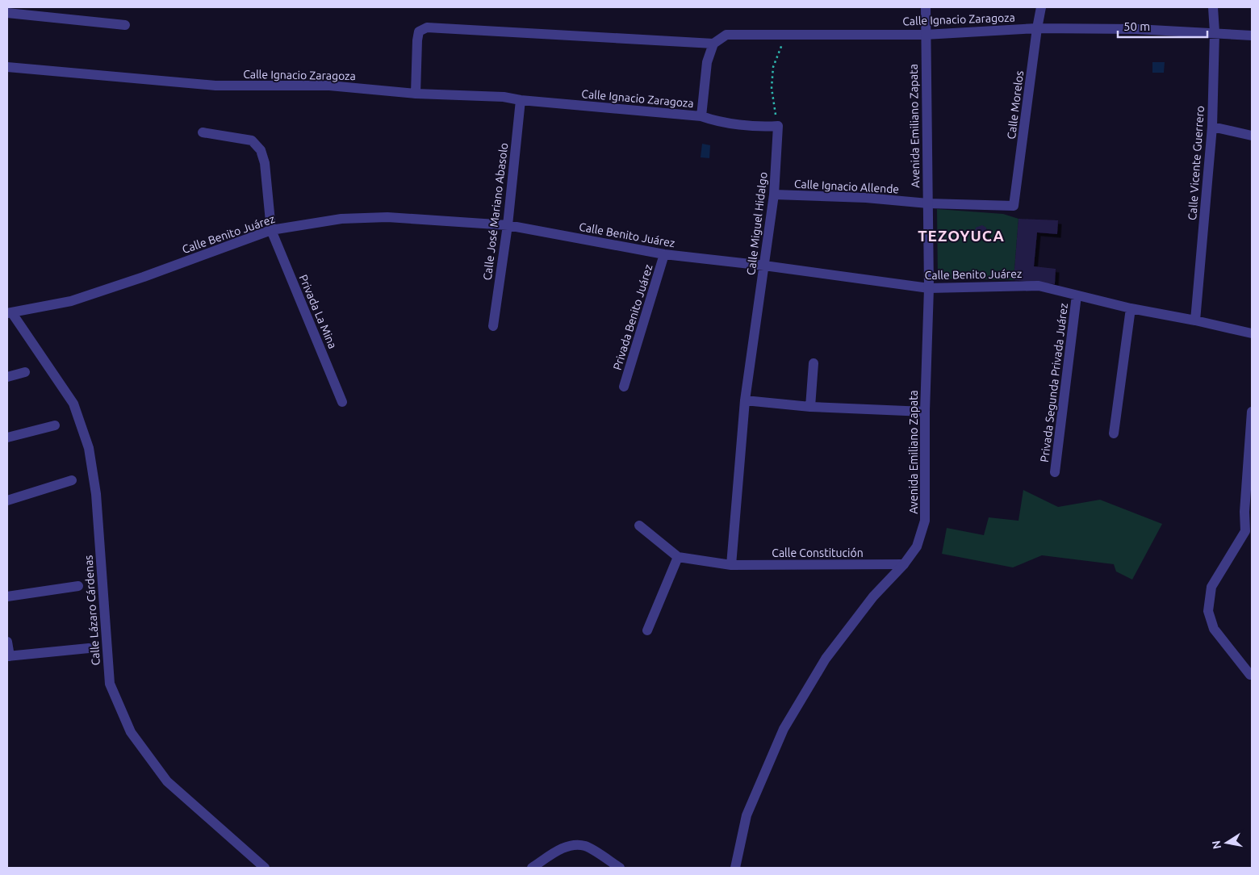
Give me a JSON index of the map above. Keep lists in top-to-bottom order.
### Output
{
  "streets": {
    "street": [
      "Calle Ignacio Zaragoza",
      "Calle Morelos",
      "Avenida Emiliano Zapata",
      "Calle Vicente Guerrero",
      "Calle Ignacio Allende",
      "Calle José Mariano Abasolo",
      "Calle Miguel Hidalgo",
      "Calle Benito Juárez",
      "Privada La Mina",
      "Privada Benito Juárez",
      "Privada Segunda Privada Juárez",
      "Calle Constitución",
      "Calle Lázaro Cárdenas"
    ]
  },
  "crossings": [
    ["Calle Ignacio Zaragoza", "Calle Morelos"],
    ["Calle Ignacio Zaragoza", "Avenida Emiliano Zapata"],
    ["Calle Ignacio Zaragoza", "Calle Vicente Guerrero"],
    ["Calle Ignacio Zaragoza", "Calle José Mariano Abasolo"],
    ["Calle Morelos", "Calle Ignacio Allende"],
    ["Avenida Emiliano Zapata", "Calle Ignacio Allende"],
    ["Avenida Emiliano Zapata", "Calle Benito Juárez"],
    ["Avenida Emiliano Zapata", "Calle Constitución"],
    ["Calle Vicente Guerrero", "Calle Benito Juárez"],
    ["Calle Ignacio Allende", "Calle Miguel Hidalgo"],
    ["Calle José Mariano Abasolo", "Calle Benito Juárez"],
    ["Calle Miguel Hidalgo", "Calle Benito Juárez"],
    ["Calle Miguel Hidalgo", "Calle Constitución"],
    ["Calle Benito Juárez", "Privada La Mina"],
    ["Calle Benito Juárez", "Privada Benito Juárez"],
    ["Calle Benito Juárez", "Privada Segunda Privada Juárez"],
    ["Calle Benito Juárez", "Calle Lázaro Cárdenas"]
  ],
  "districts": ["TEZOYUCA"],
  "scale_bar": "50 m",
  "north": "left"
}
